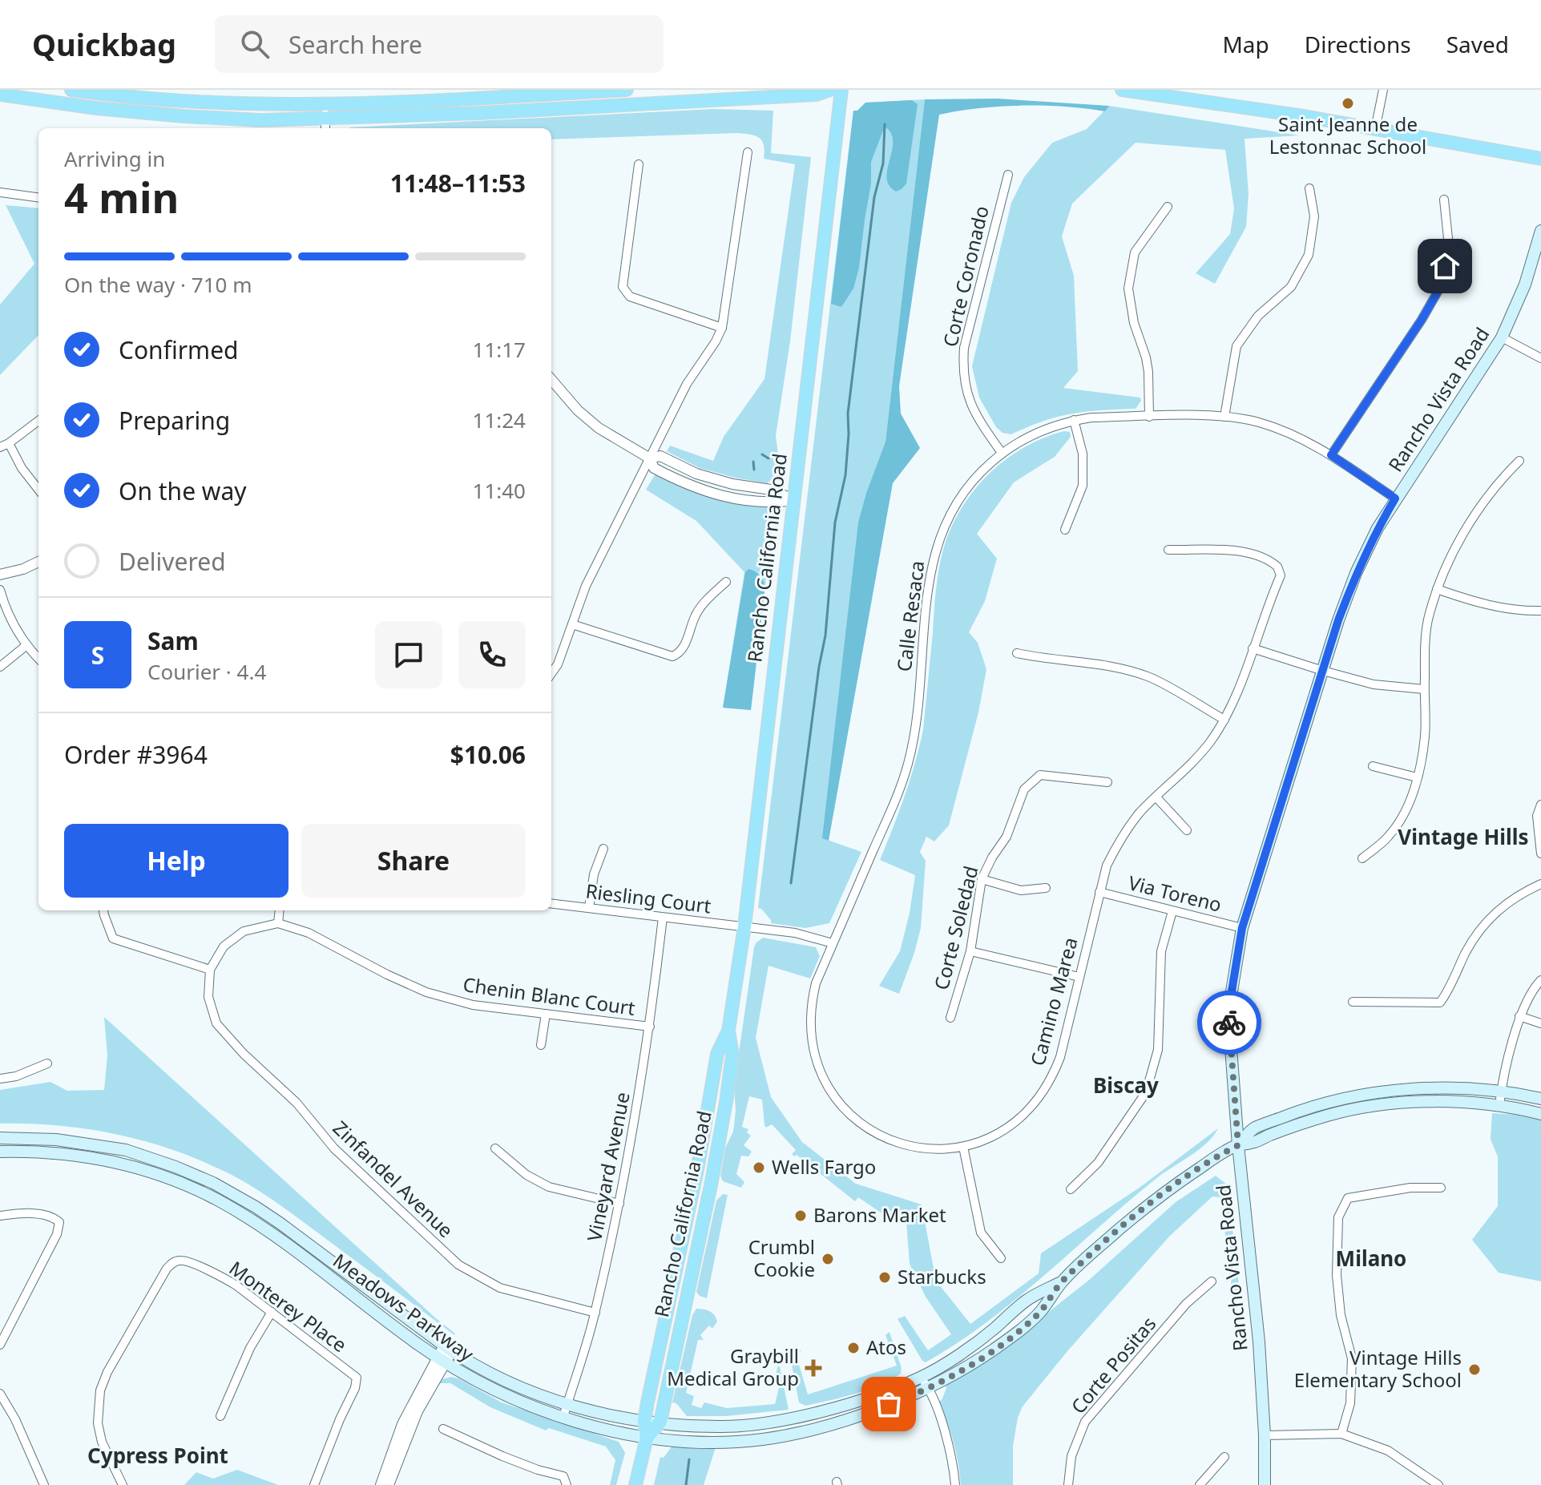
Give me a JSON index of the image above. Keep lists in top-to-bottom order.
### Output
{
  "streets": {
    "main road": ["Rancho Vista Road", "Rancho California Road", "Meadows Parkway"],
    "street": [
      "Corte Coronado",
      "Calle Resaca",
      "Via Toreno",
      "Riesling Court",
      "Corte Soledad",
      "Chenin Blanc Court",
      "Camino Marea",
      "Vineyard Avenue",
      "Zinfandel Avenue",
      "Monterey Place",
      "Corte Positas"
    ]
  },
  "crossings": [
    ["Corte Coronado", "Calle Resaca"],
    ["Rancho Vista Road", "Calle Resaca"],
    ["Rancho Vista Road", "Via Toreno"],
    ["Rancho Vista Road", "Meadows Parkway"],
    ["Rancho California Road", "Riesling Court"],
    ["Rancho California Road", "Meadows Parkway"],
    ["Calle Resaca", "Riesling Court"],
    ["Calle Resaca", "Camino Marea"],
    ["Via Toreno", "Camino Marea"],
    ["Riesling Court", "Camino Marea"],
    ["Riesling Court", "Vineyard Avenue"],
    ["Chenin Blanc Court", "Vineyard Avenue"],
    ["Vineyard Avenue", "Zinfandel Avenue"],
    ["Vineyard Avenue", "Meadows Parkway"]
  ],
  "districts": [
    "Vintage Hills",
    "Biscay",
    "Milano",
    "Cypress Point"
  ],
  "places": {
    "other": [
      "Saint Jeanne de Lestonnac School",
      "Wells Fargo",
      "Barons Market",
      "Crumbl Cookie",
      "Starbucks",
      "Atos",
      "Vintage Hills Elementary School"
    ],
    "health": ["Graybill Medical Group"]
  },
  "page": {
    "header": "Quickbag",
    "search": "Search here",
    "nav": ["Map", "Directions", "Saved"],
    "heading": ["4 min", "Arriving in", "11:48–11:53"],
    "panel": [
      "Sam",
      "Courier · 4.4",
      "Order #3964",
      "$10.06"
    ],
    "bar": "On the way · 710 m",
    "list": [
      ["Confirmed", "11:17"],
      ["Preparing", "11:24"],
      ["On the way", "11:40"],
      "Delivered"
    ],
    "round": "S",
    "buttons": ["Help", "Share"]
  }
}
